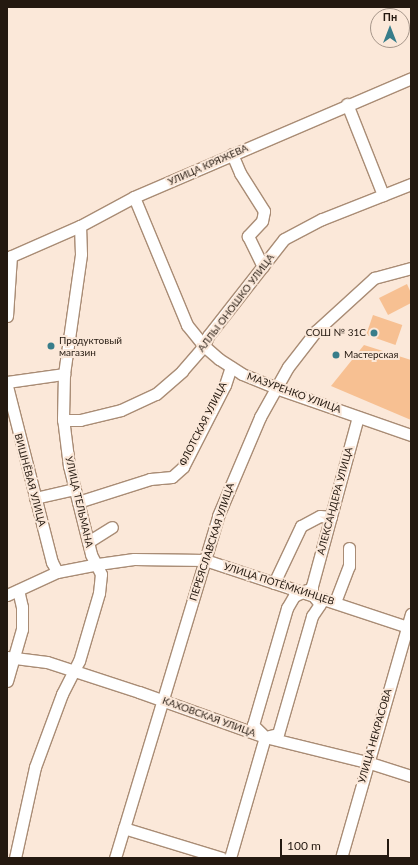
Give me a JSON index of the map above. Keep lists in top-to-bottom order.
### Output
{
  "streets": {
    "street": [
      "УЛИЦА КРЯЖЕВА",
      "АЛЛЫ ОНОШКО УЛИЦА",
      "МАЗУРЕНКО УЛИЦА",
      "ФЛОТСКАЯ УЛИЦА",
      "ВИШНЁВАЯ УЛИЦА",
      "АЛЕКСАНДЕРА УЛИЦА",
      "УЛИЦА ТЕЛЬМАНА",
      "ПЕРЕЯСЛАВСКАЯ УЛИЦА",
      "УЛИЦА ПОТЁМКИНЦЕВ",
      "КАХОВСКАЯ УЛИЦА",
      "УЛИЦА НЕКРАСОВА"
    ]
  },
  "crossings": [
    ["УЛИЦА КРЯЖЕВА", "МАЗУРЕНКО УЛИЦА"],
    ["УЛИЦА КРЯЖЕВА", "УЛИЦА ТЕЛЬМАНА"],
    ["АЛЛЫ ОНОШКО УЛИЦА", "МАЗУРЕНКО УЛИЦА"],
    ["АЛЛЫ ОНОШКО УЛИЦА", "УЛИЦА ТЕЛЬМАНА"],
    ["МАЗУРЕНКО УЛИЦА", "ФЛОТСКАЯ УЛИЦА"],
    ["МАЗУРЕНКО УЛИЦА", "АЛЕКСАНДЕРА УЛИЦА"],
    ["МАЗУРЕНКО УЛИЦА", "ПЕРЕЯСЛАВСКАЯ УЛИЦА"],
    ["ФЛОТСКАЯ УЛИЦА", "УЛИЦА ТЕЛЬМАНА"],
    ["ВИШНЁВАЯ УЛИЦА", "УЛИЦА ПОТЁМКИНЦЕВ"],
    ["АЛЕКСАНДЕРА УЛИЦА", "УЛИЦА ПОТЁМКИНЦЕВ"],
    ["АЛЕКСАНДЕРА УЛИЦА", "КАХОВСКАЯ УЛИЦА"],
    ["УЛИЦА ТЕЛЬМАНА", "УЛИЦА ПОТЁМКИНЦЕВ"],
    ["УЛИЦА ТЕЛЬМАНА", "КАХОВСКАЯ УЛИЦА"],
    ["ПЕРЕЯСЛАВСКАЯ УЛИЦА", "УЛИЦА ПОТЁМКИНЦЕВ"],
    ["ПЕРЕЯСЛАВСКАЯ УЛИЦА", "КАХОВСКАЯ УЛИЦА"],
    ["УЛИЦА ПОТЁМКИНЦЕВ", "УЛИЦА НЕКРАСОВА"],
    ["КАХОВСКАЯ УЛИЦА", "УЛИЦА НЕКРАСОВА"]
  ],
  "places": ["СОШ № 31С", "Продуктовый магазин", "Мастерская"],
  "scale_bar": "100 m",
  "north": "top"
}
